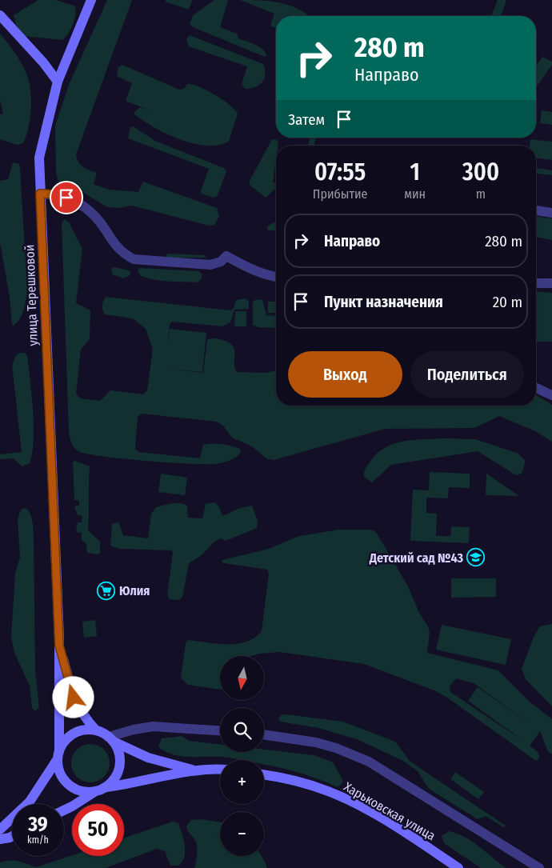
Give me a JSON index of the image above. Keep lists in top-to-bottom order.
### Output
{
  "streets": {
    "main road": ["улица Терешковой", "Харьковская улица"]
  },
  "places": {
    "school or university": ["Детский сад №43"],
    "supermarket": ["Юлия"]
  },
  "north": "bottom",
  "page": {
    "turn": ["280 m", "Направо"],
    "then": "Затем",
    "eta": [
      "07:55",
      "Прибытие",
      "1",
      "мин",
      "300",
      "m"
    ],
    "list": [
      {
        "name": "Направо",
        "value": "280 m"
      },
      {
        "name": "Пункт назначения",
        "value": "20 m"
      }
    ],
    "buttons": ["Выход", "Поделиться"],
    "map_buttons": ["+", "−"],
    "speed": "39 km/h",
    "limit": "50"
  }
}
